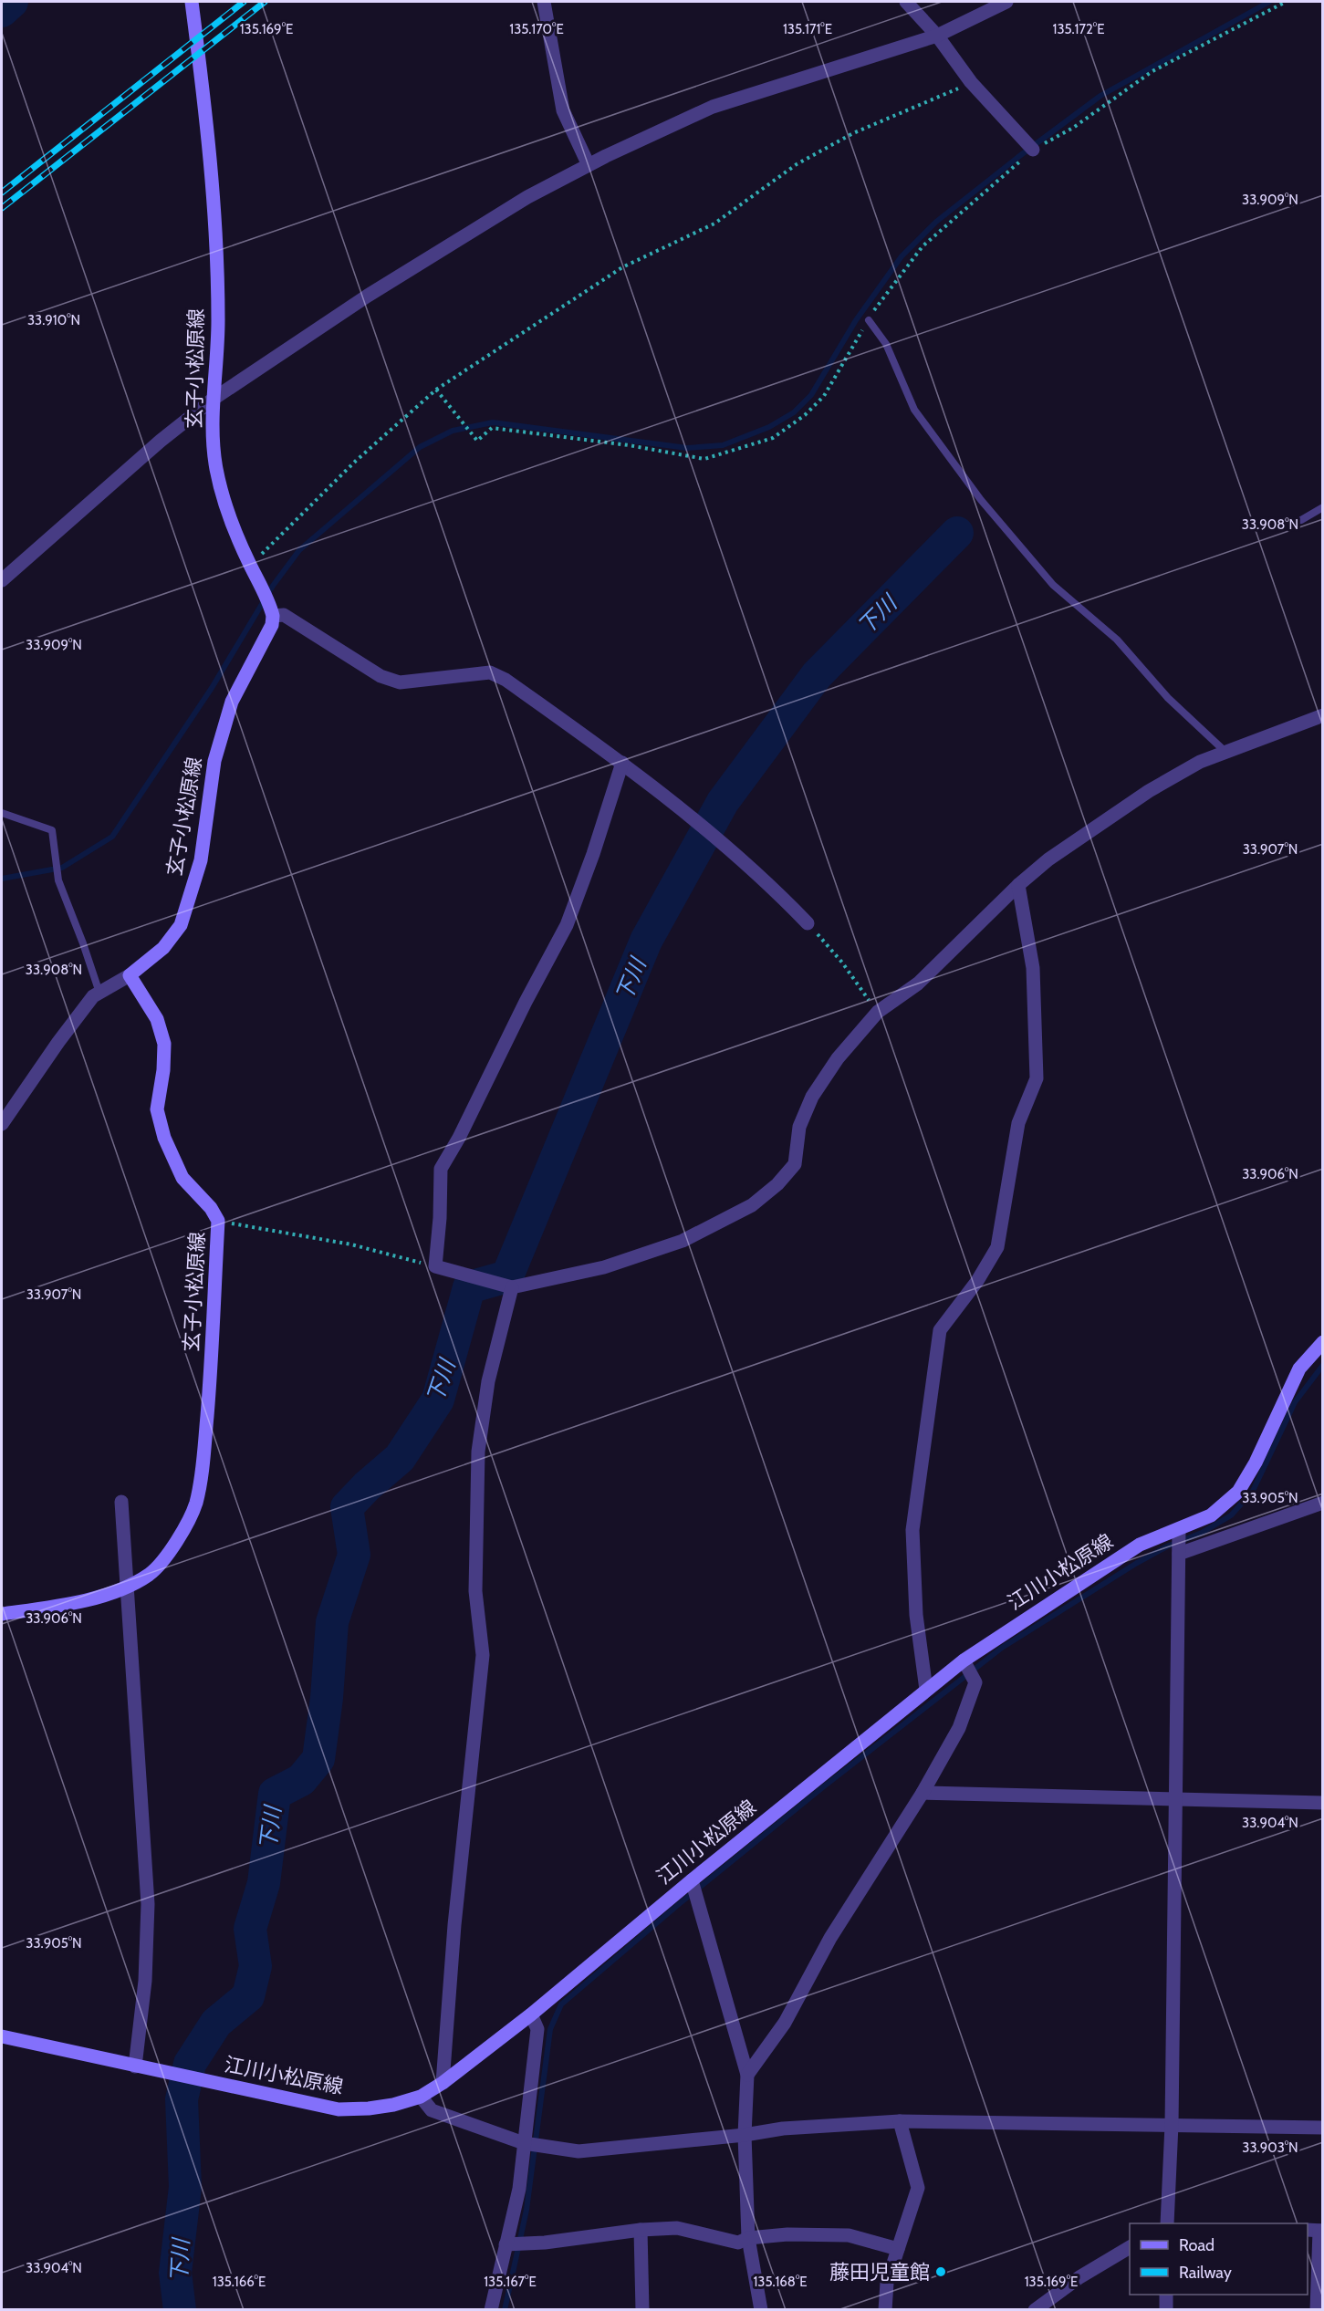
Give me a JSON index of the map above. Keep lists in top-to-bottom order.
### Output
{
  "streets": {
    "main road": ["玄子小松原線", "江川小松原線"]
  },
  "water": ["下川"],
  "places": ["藤田児童館"],
  "legend": ["Road", "Railway"],
  "coordinates": [
    "135.172°E",
    "135.169°E",
    "135.170°E",
    "135.171°E",
    "33.909°N",
    "33.910°N",
    "33.908°N",
    "33.907°N",
    "33.906°N",
    "33.905°N",
    "33.904°N",
    "33.903°N",
    "135.166°E",
    "135.167°E",
    "135.168°E"
  ]
}
